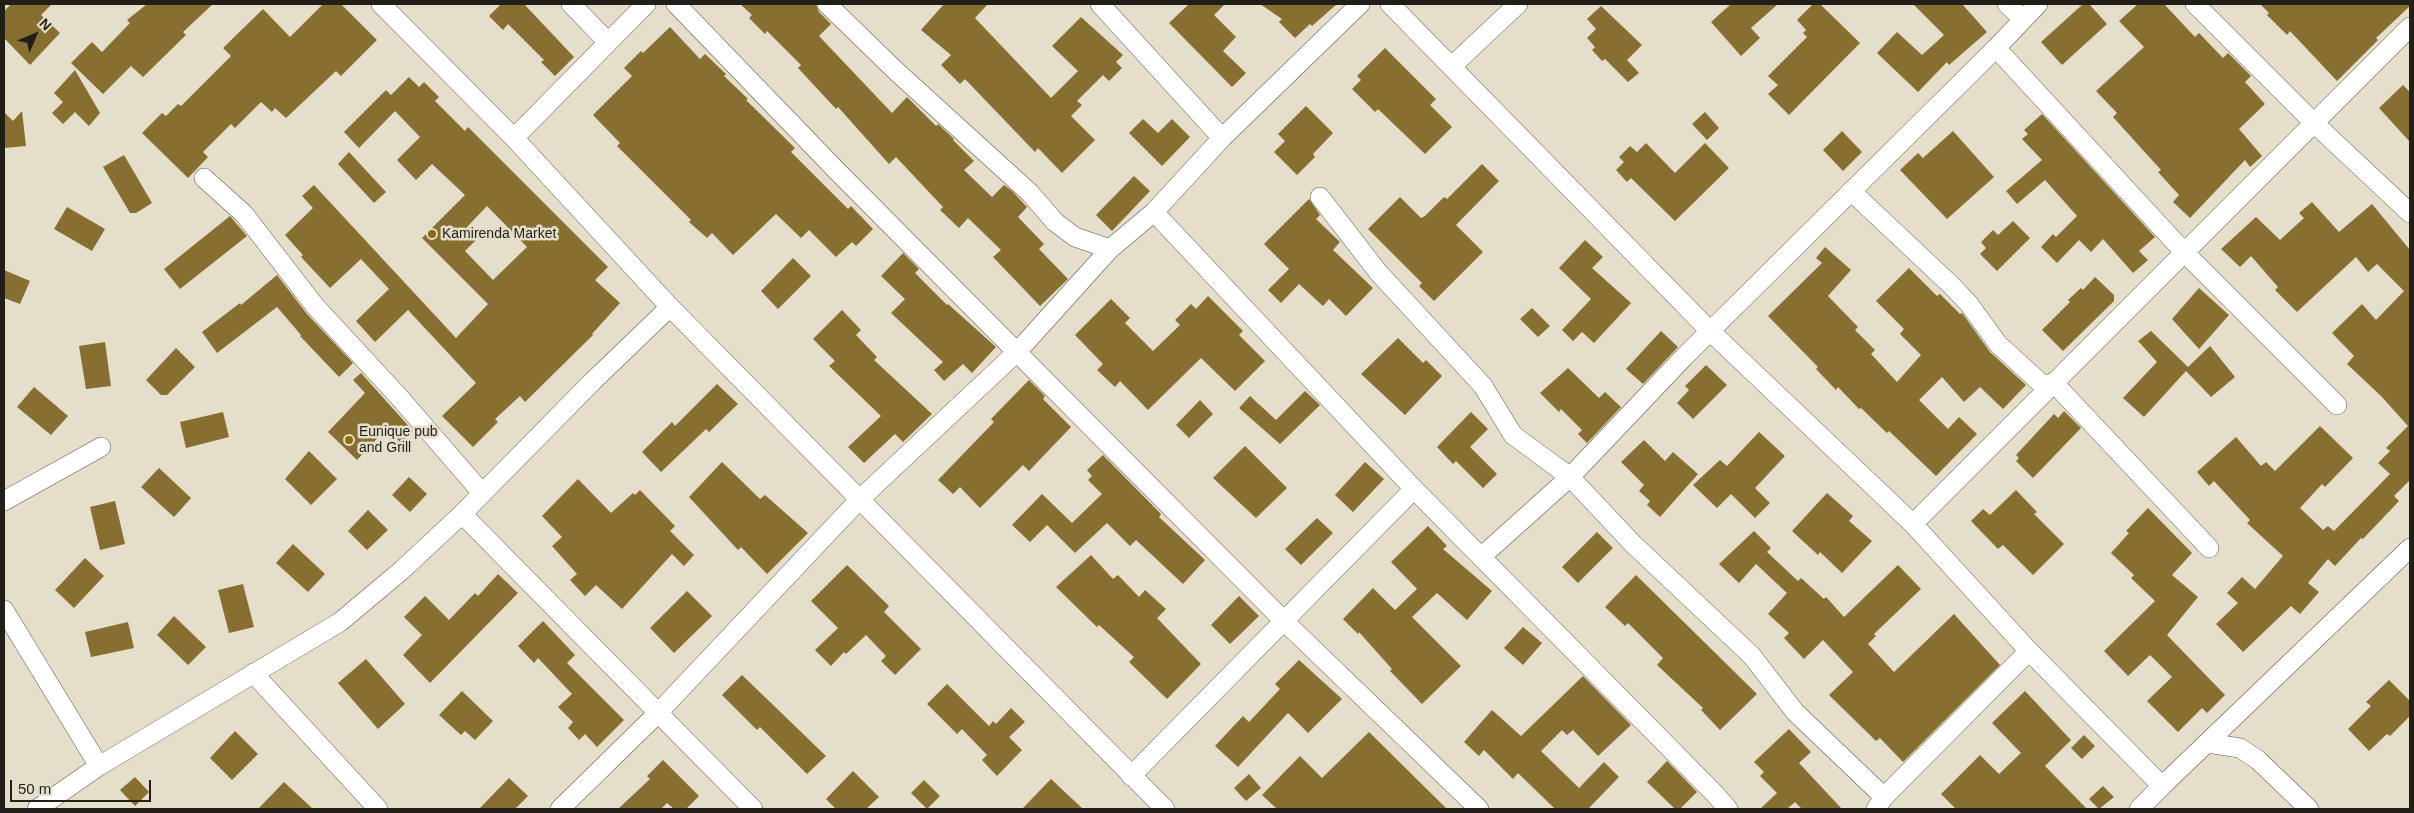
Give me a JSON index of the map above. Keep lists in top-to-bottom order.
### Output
{
  "places": ["Kamirenda Market", "Eunique pub and Grill"],
  "scale_bar": "50 m",
  "north": "top right"
}
